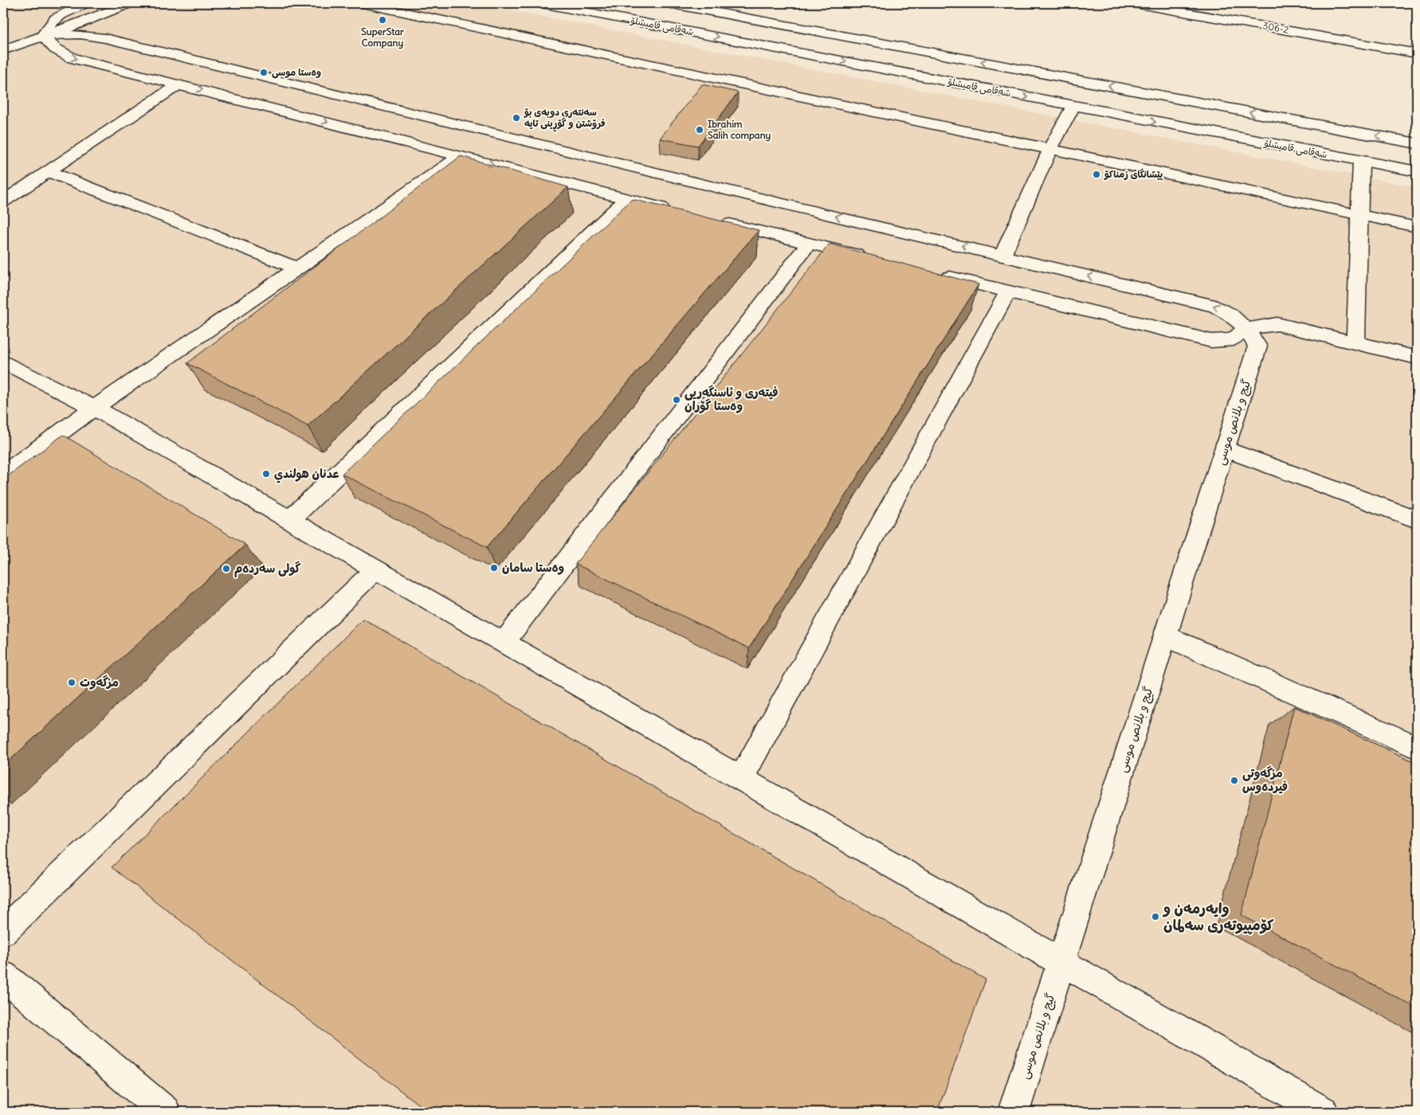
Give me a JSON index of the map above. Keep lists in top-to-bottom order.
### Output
{
  "streets": {
    "street": ["شەقامی قامیشلۆ", "306-2", "گيج و بلانص موسى"]
  },
  "places": [
    "SuperStar Company",
    "وەستا موسی",
    "سەنتەری دوبەی بۆ فرۆشتن و گۆڕینی تایە",
    "Ibrahim Salih company",
    "پێشانگای زمناكۆ",
    "فیتەری و ئاسنگەریی وەستا گۆران",
    "عدنان هولندي",
    "وەستا سامان",
    "گولی سەردەم",
    "مزگه‌وت",
    "مزگه‌وتی فیرده‌وس",
    "وایەرمەن و کۆمپیوتەری سەلمان"
  ]
}
